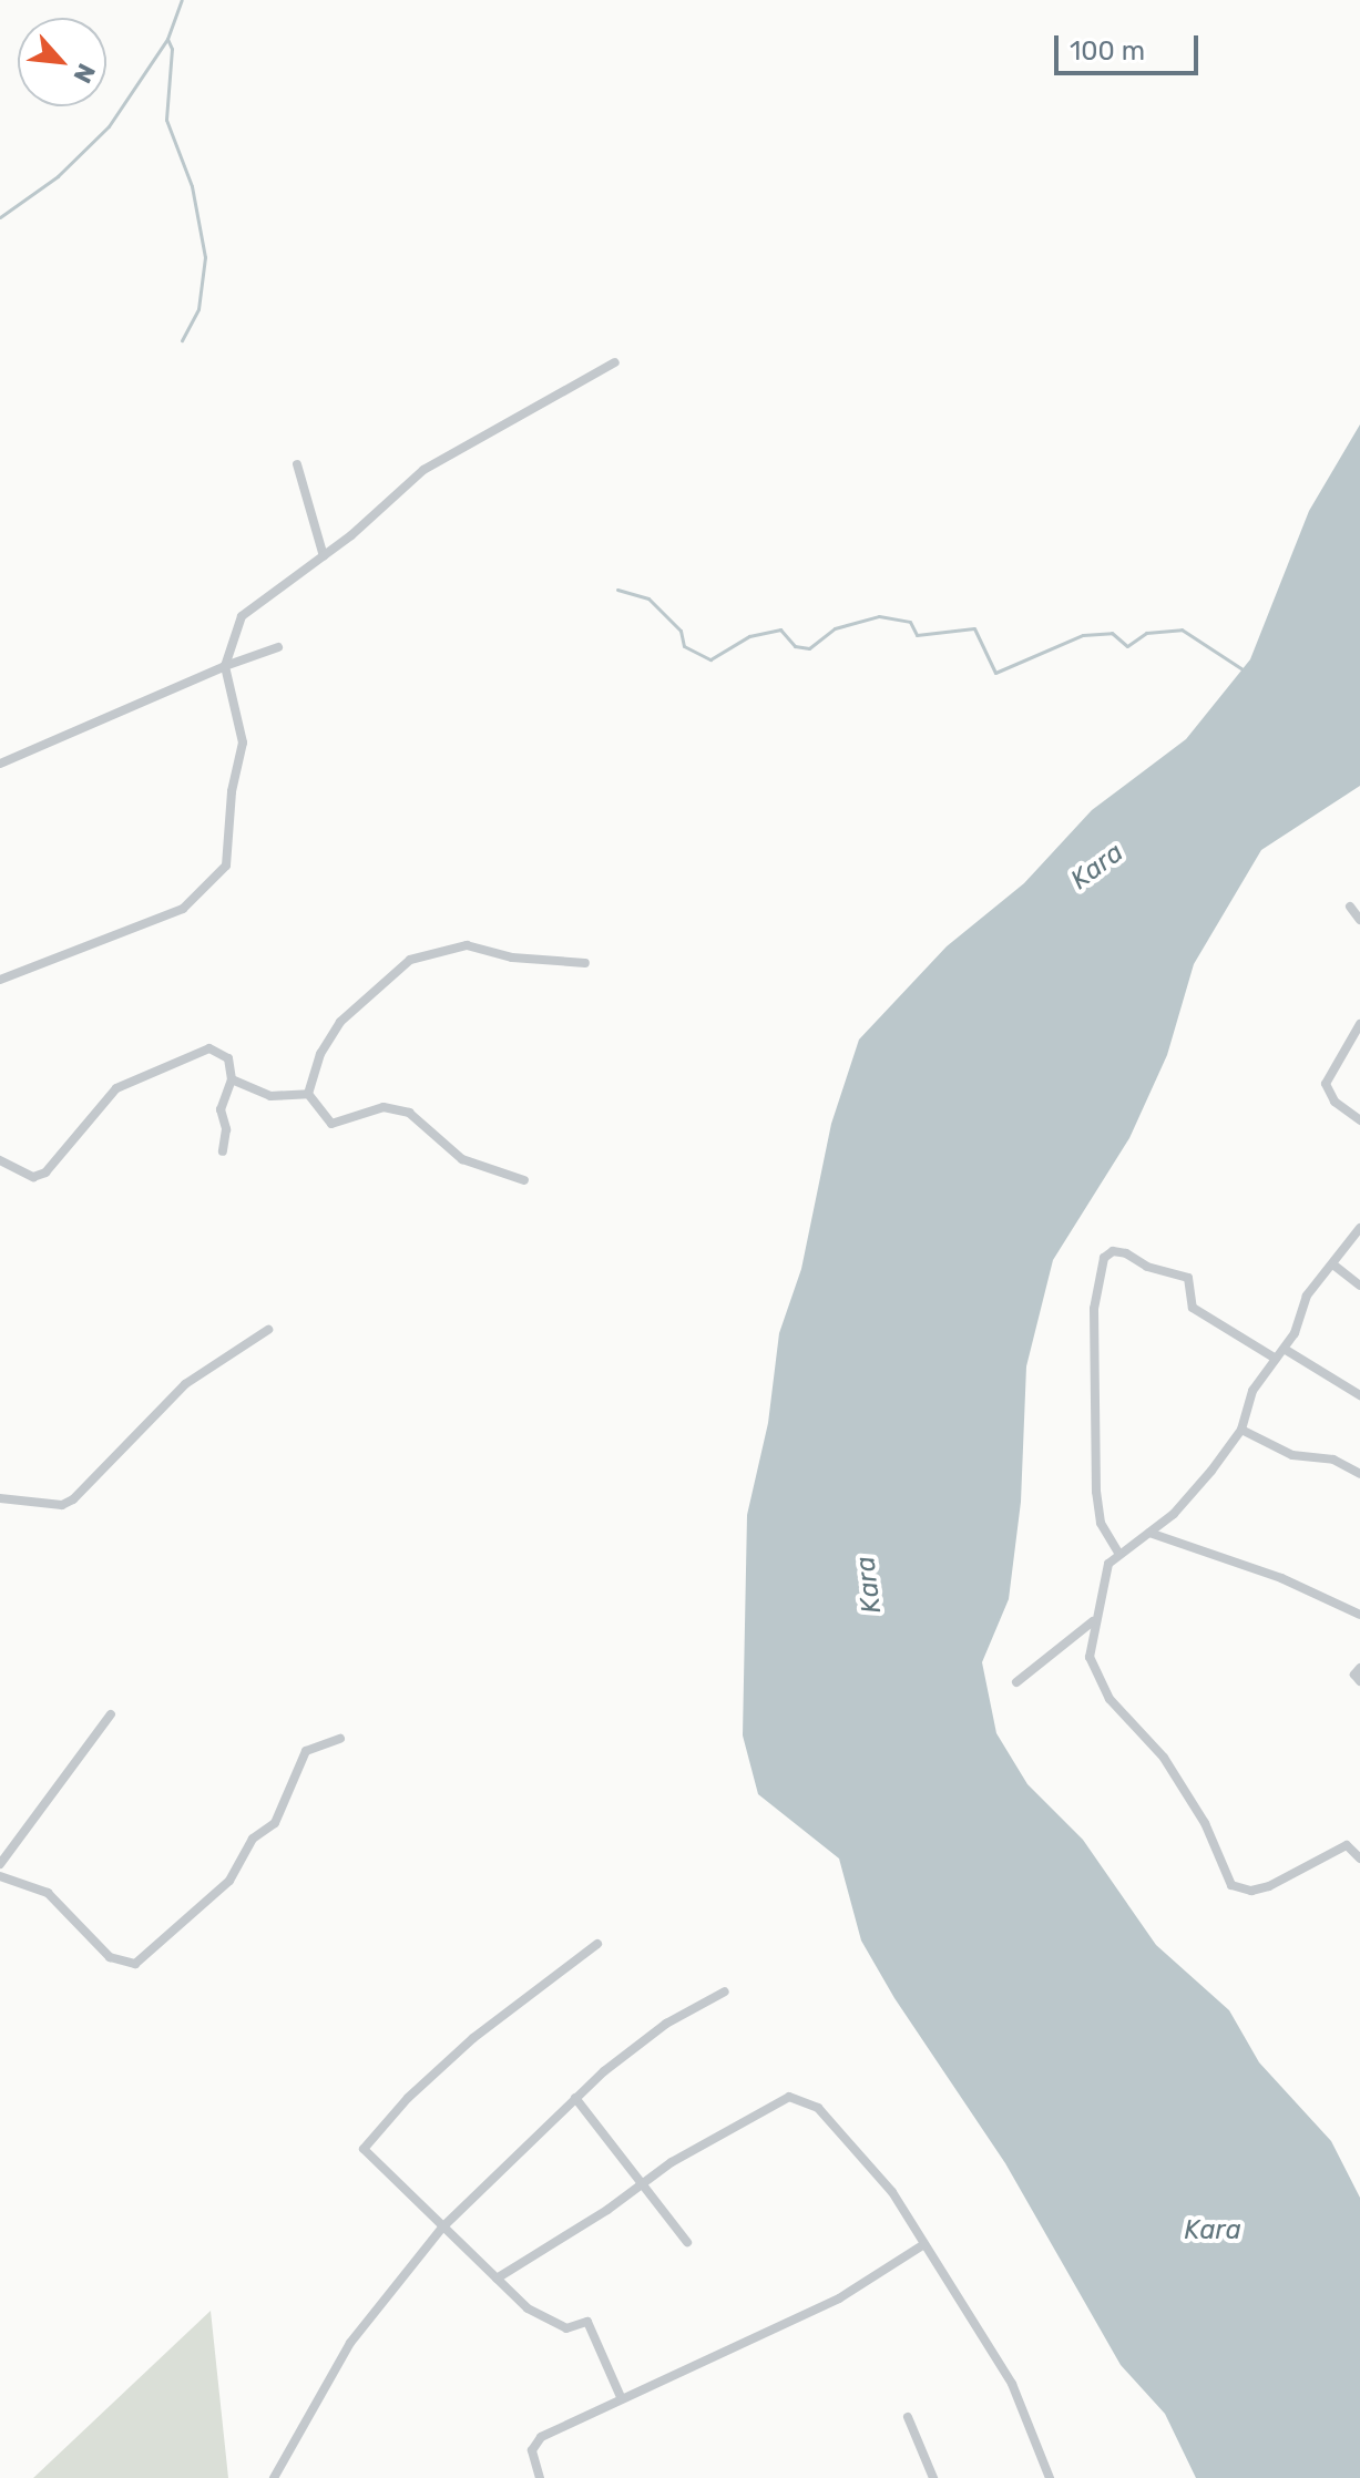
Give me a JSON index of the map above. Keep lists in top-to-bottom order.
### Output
{
  "water": ["Kara"],
  "scale_bar": "100 m",
  "north": "bottom right"
}
